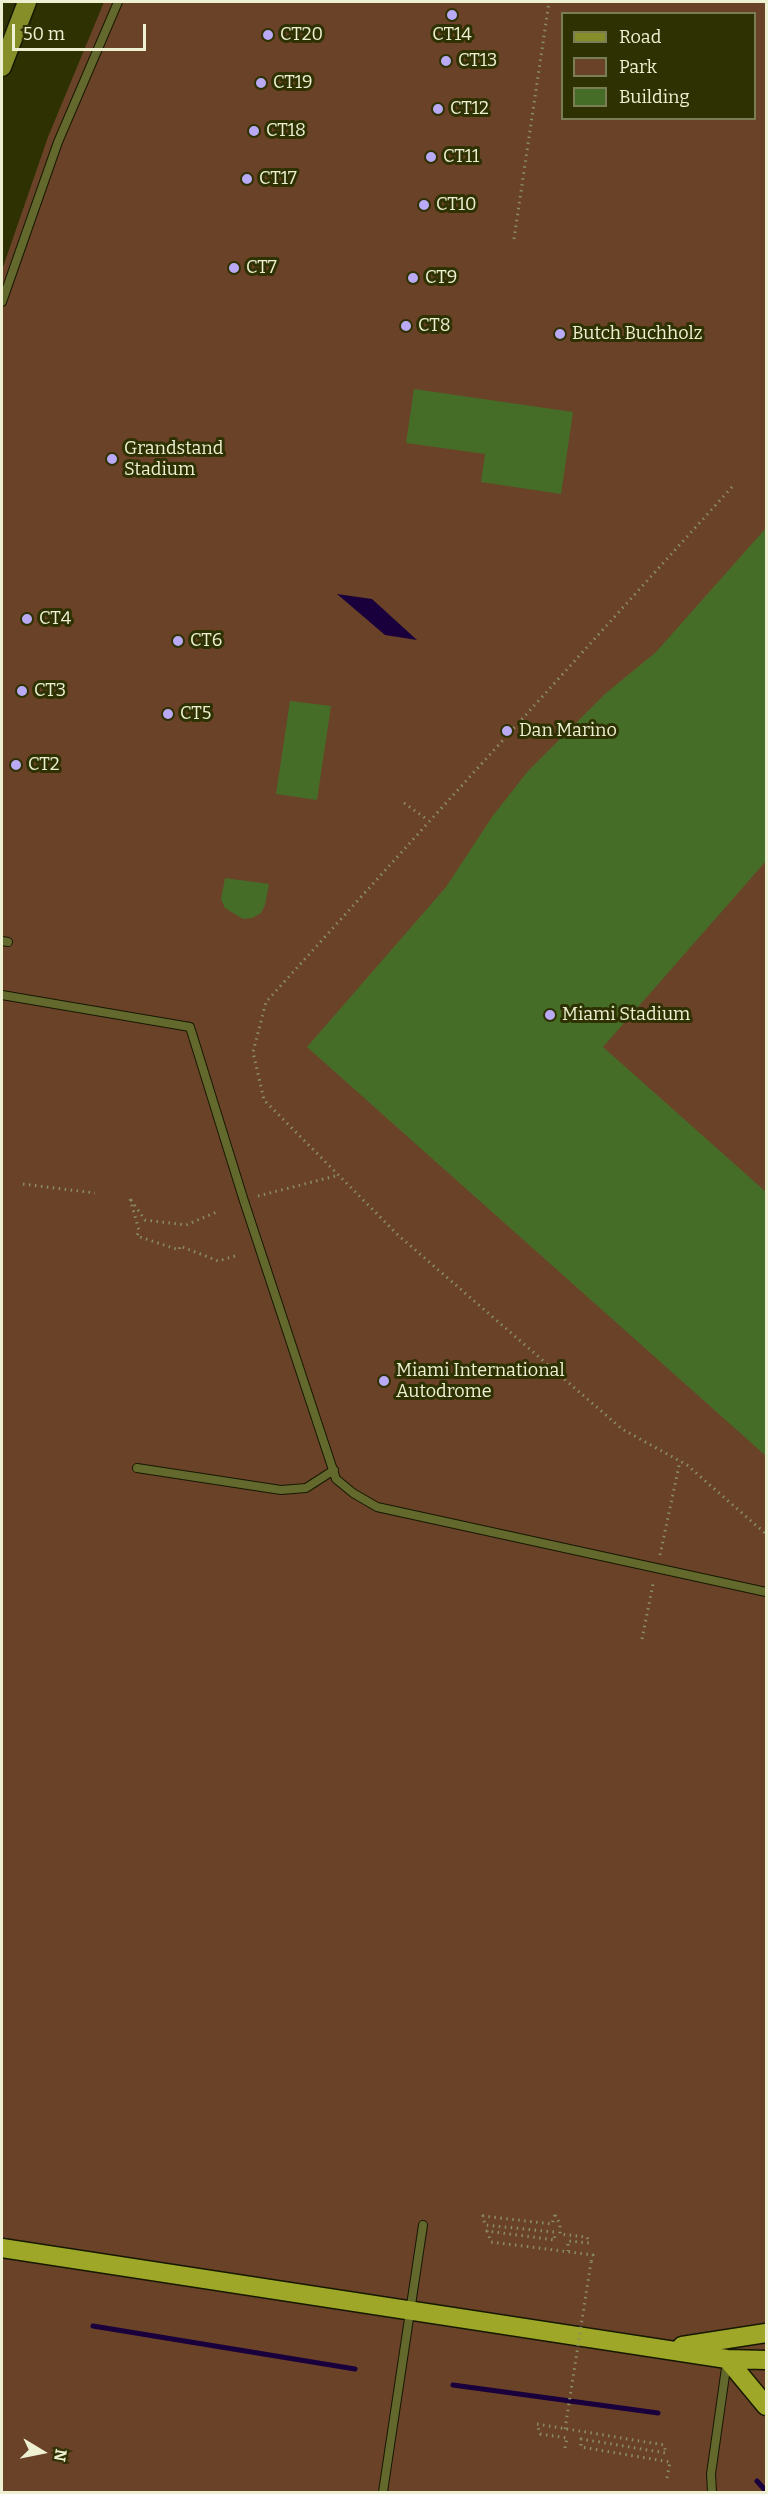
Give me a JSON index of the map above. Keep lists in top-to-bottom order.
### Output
{
  "places": [
    "CT14",
    "CT20",
    "CT13",
    "CT19",
    "CT12",
    "CT18",
    "CT11",
    "CT17",
    "CT10",
    "CT7",
    "CT9",
    "CT8",
    "Butch Buchholz",
    "Grandstand Stadium",
    "CT4",
    "CT6",
    "CT3",
    "CT5",
    "Dan Marino",
    "CT2",
    "Miami Stadium",
    "Miami International Autodrome"
  ],
  "legend": ["Road", "Park", "Building"],
  "scale_bar": "50 m",
  "north": "right"
}
